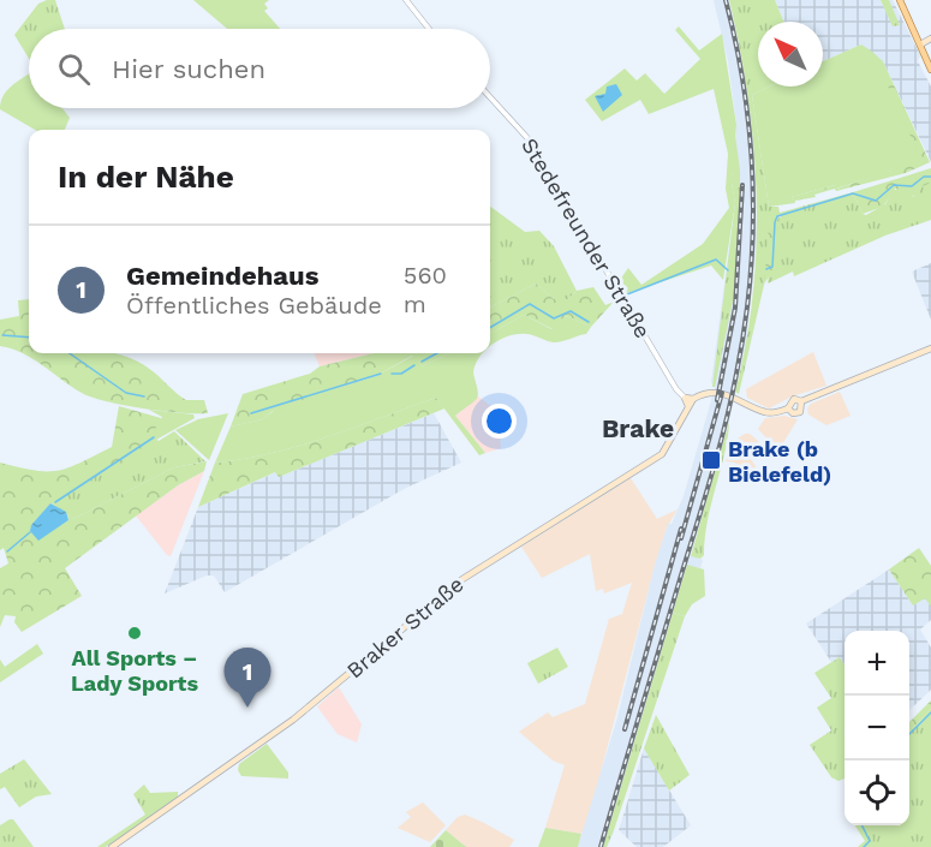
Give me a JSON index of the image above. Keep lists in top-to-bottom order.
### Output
{
  "streets": {
    "main road": ["Braker Straße"],
    "street": ["Stedefreunder Straße"]
  },
  "districts": ["Brake"],
  "places": {
    "transit": ["Brake (b Bielefeld)"],
    "other": ["All Sports – Lady Sports"]
  },
  "north": "top left",
  "page": {
    "search": "Hier suchen",
    "heading": "In der Nähe",
    "list": [
      {
        "mark": "1",
        "name": "Gemeindehaus",
        "note": "Öffentliches Gebäude",
        "value": "560 m"
      }
    ],
    "map_buttons": ["+", "−"],
    "pins": "1"
  }
}
